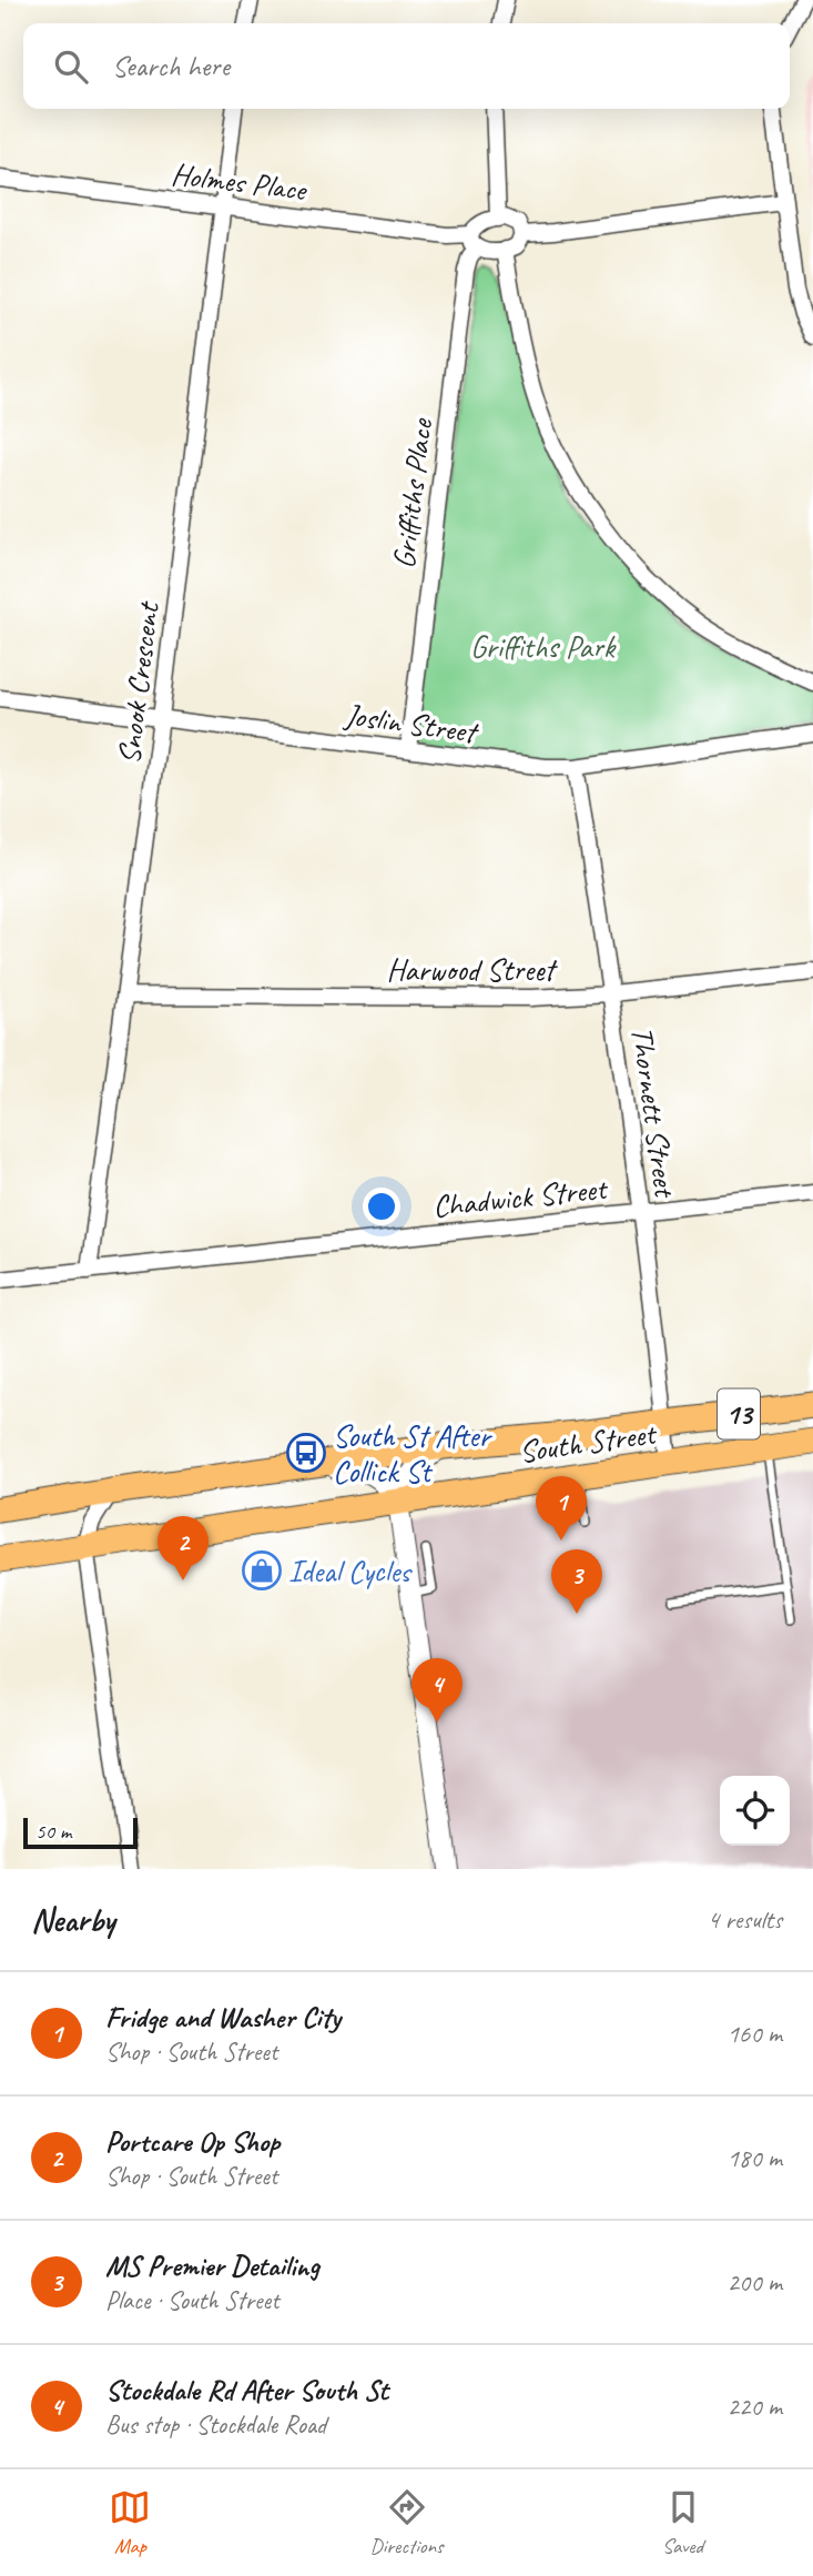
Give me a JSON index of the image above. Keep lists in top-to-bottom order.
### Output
{
  "streets": {
    "main road": ["13", "South Street"],
    "street": [
      "Holmes Place",
      "Griffiths Place",
      "Snook Crescent",
      "Joslin Street",
      "Harwood Street",
      "Thornett Street",
      "Chadwick Street"
    ]
  },
  "crossings": [
    ["Holmes Place", "Griffiths Place"],
    ["Holmes Place", "Snook Crescent"],
    ["Griffiths Place", "Joslin Street"],
    ["Snook Crescent", "Joslin Street"],
    ["Snook Crescent", "Harwood Street"],
    ["Snook Crescent", "Chadwick Street"],
    ["Joslin Street", "Thornett Street"],
    ["Harwood Street", "Thornett Street"],
    ["Thornett Street", "Chadwick Street"],
    ["Thornett Street", "South Street"]
  ],
  "parks": ["Griffiths Park"],
  "places": {
    "bus stop": ["South St After Collick St"],
    "shop": ["Ideal Cycles"]
  },
  "scale_bar": "50 m",
  "page": {
    "search": "Search here",
    "pins": [
      "1",
      "2",
      "3",
      "4"
    ],
    "scale": "50 m",
    "heading": ["Nearby", "4 results"],
    "list": [
      {
        "mark": "1",
        "name": "Fridge and Washer City",
        "note": "Shop · South Street",
        "value": "160 m"
      },
      {
        "mark": "2",
        "name": "Portcare Op Shop",
        "note": "Shop · South Street",
        "value": "180 m"
      },
      {
        "mark": "3",
        "name": "MS Premier Detailing",
        "note": "Place · South Street",
        "value": "200 m"
      },
      {
        "mark": "4",
        "name": "Stockdale Rd After South St",
        "note": "Bus stop · Stockdale Road",
        "value": "220 m"
      }
    ],
    "nav": ["Map", "Directions", "Saved"]
  }
}
